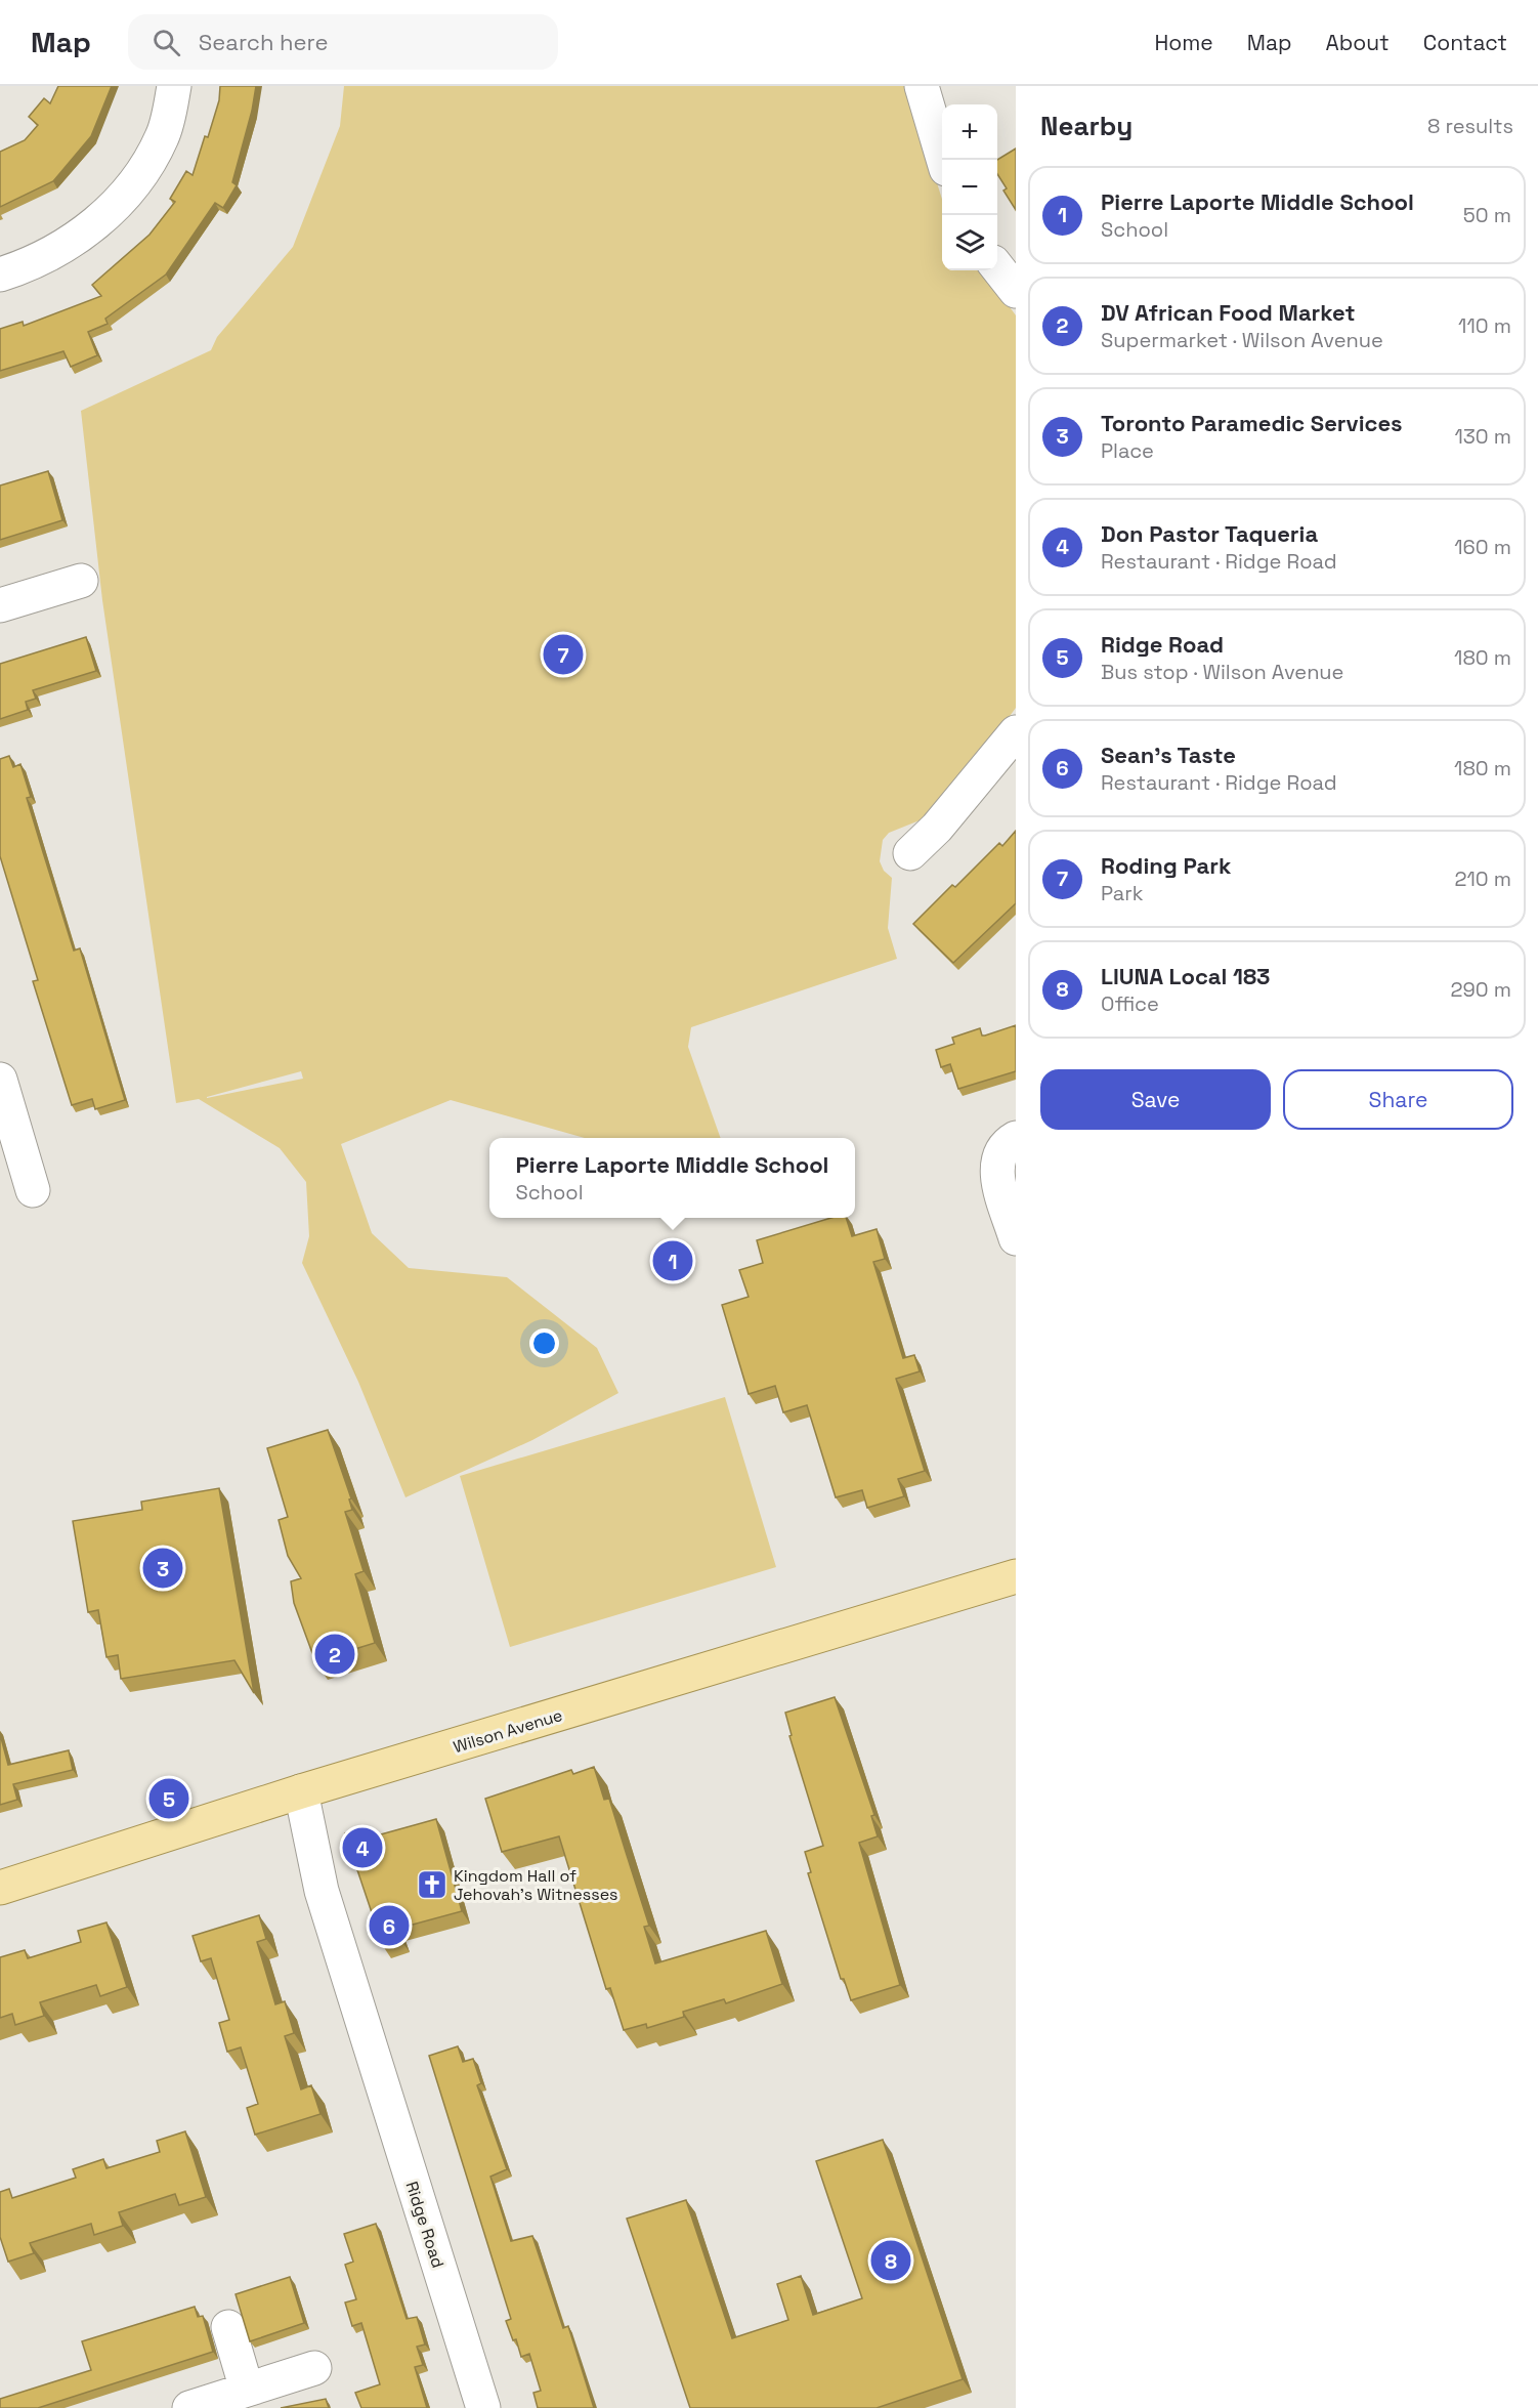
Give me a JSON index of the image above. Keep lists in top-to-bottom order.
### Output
{
  "streets": {
    "main road": ["Wilson Avenue"],
    "street": ["Ridge Road"]
  },
  "crossings": [
    ["Wilson Avenue", "Ridge Road"]
  ],
  "places": {
    "church": ["Kingdom Hall of Jehovah's Witnesses"]
  },
  "page": {
    "header": "Map",
    "search": "Search here",
    "nav": [
      "Home",
      "Map",
      "About",
      "Contact"
    ],
    "heading": ["Nearby", "8 results"],
    "map_buttons": ["+", "−"],
    "list": [
      {
        "mark": "1",
        "name": "Pierre Laporte Middle School",
        "note": "School",
        "value": "50 m"
      },
      {
        "mark": "2",
        "name": "DV African Food Market",
        "note": "Supermarket · Wilson Avenue",
        "value": "110 m"
      },
      {
        "mark": "3",
        "name": "Toronto Paramedic Services",
        "note": "Place",
        "value": "130 m"
      },
      {
        "mark": "4",
        "name": "Don Pastor Taqueria",
        "note": "Restaurant · Ridge Road",
        "value": "160 m"
      },
      {
        "mark": "5",
        "name": "Ridge Road",
        "note": "Bus stop · Wilson Avenue",
        "value": "180 m"
      },
      {
        "mark": "6",
        "name": "Sean's Taste",
        "note": "Restaurant · Ridge Road",
        "value": "180 m"
      },
      {
        "mark": "7",
        "name": "Roding Park",
        "note": "Park",
        "value": "210 m"
      },
      {
        "mark": "8",
        "name": "LIUNA Local 183",
        "note": "Office",
        "value": "290 m"
      }
    ],
    "pins": [
      "7",
      "1",
      "3",
      "2",
      "5",
      "4",
      "6",
      "8"
    ],
    "buttons": ["Save", "Share"],
    "popup": ["Pierre Laporte Middle School", "School"]
  }
}
